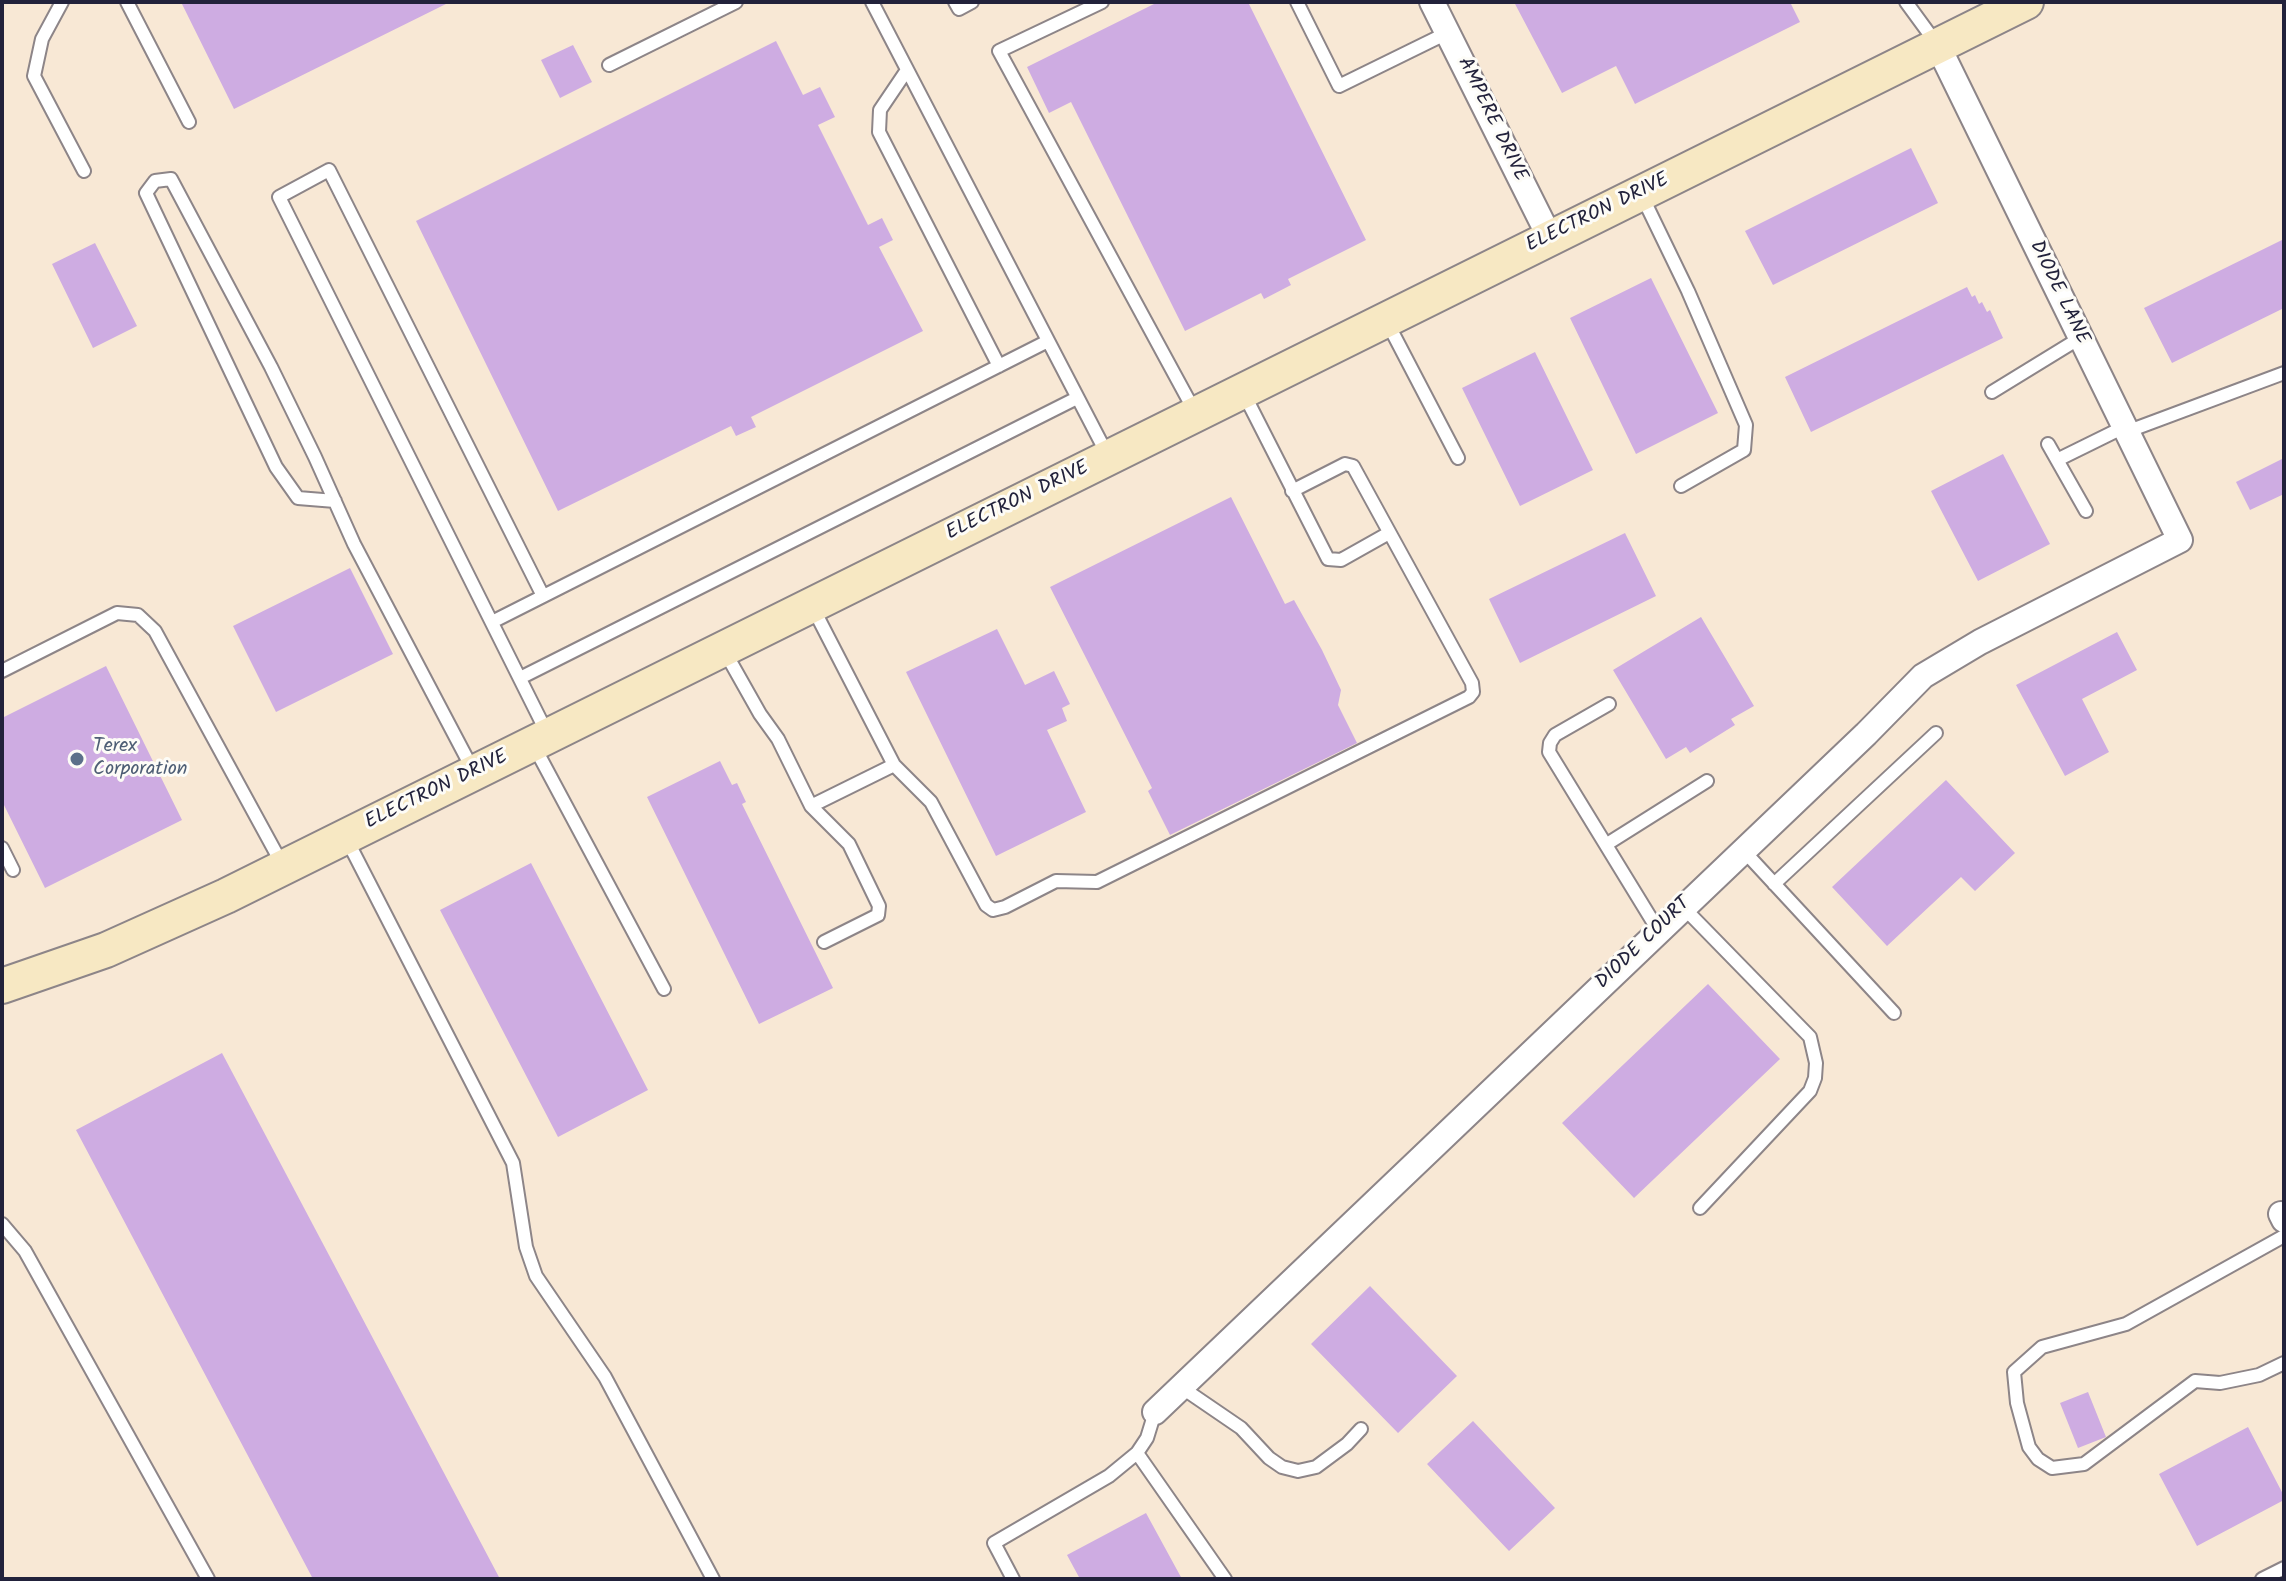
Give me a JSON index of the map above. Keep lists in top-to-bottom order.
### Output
{
  "streets": {
    "street": [
      "AMPERE DRIVE",
      "ELECTRON DRIVE",
      "DIODE LANE",
      "DIODE COURT"
    ]
  },
  "crossings": [
    ["AMPERE DRIVE", "ELECTRON DRIVE"],
    ["ELECTRON DRIVE", "DIODE LANE"],
    ["DIODE LANE", "DIODE COURT"]
  ],
  "places": ["Terex Corporation"]
}
